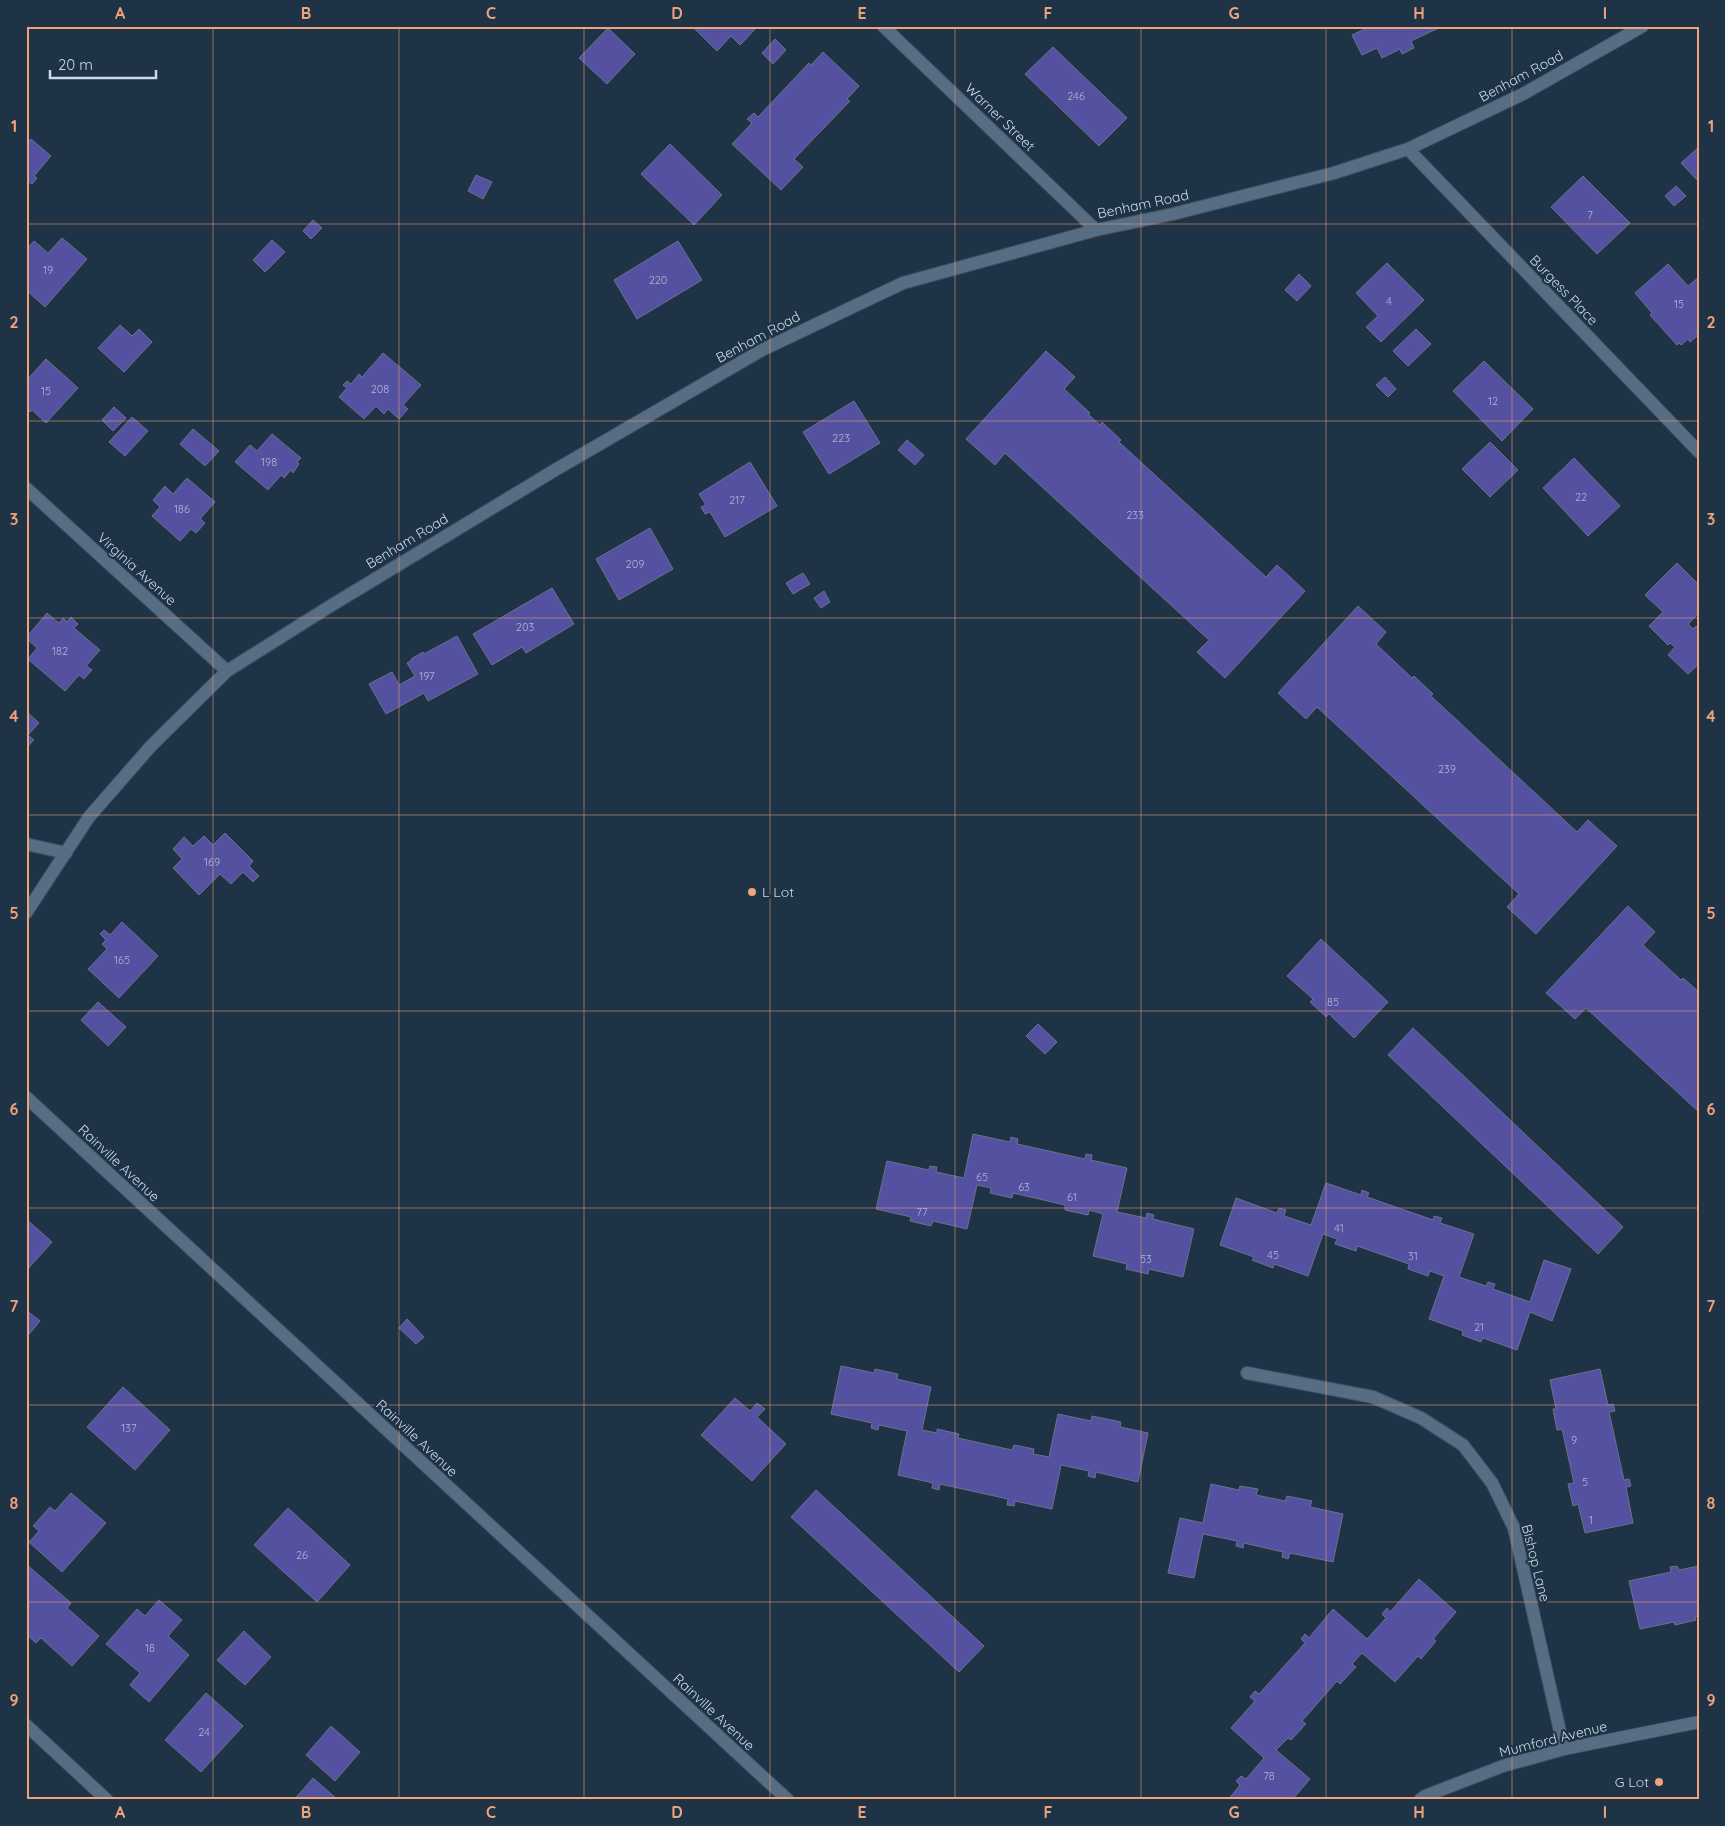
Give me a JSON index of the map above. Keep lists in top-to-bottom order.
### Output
{
  "streets": {
    "street": [
      "Benham Road",
      "Warner Street",
      "Burgess Place",
      "Virginia Avenue",
      "Rainville Avenue",
      "Bishop Lane",
      "Mumford Avenue"
    ]
  },
  "crossings": [
    ["Benham Road", "Warner Street"],
    ["Benham Road", "Burgess Place"],
    ["Benham Road", "Virginia Avenue"],
    ["Bishop Lane", "Mumford Avenue"]
  ],
  "places": ["L Lot", "G Lot"],
  "house_numbers": [
    "246",
    "7",
    "19",
    "220",
    "4",
    "15",
    "208",
    "15",
    "12",
    "223",
    "198",
    "22",
    "217",
    "186",
    "233",
    "209",
    "203",
    "182",
    "197",
    "239",
    "169",
    "165",
    "85",
    "65",
    "63",
    "61",
    "77",
    "41",
    "45",
    "31",
    "53",
    "21",
    "137",
    "9",
    "5",
    "1",
    "26",
    "18",
    "24",
    "78"
  ],
  "scale_bar": "20 m",
  "grid": {
    "columns": [
      "A",
      "B",
      "C",
      "D",
      "E",
      "F",
      "G",
      "H",
      "I"
    ],
    "rows": [
      "1",
      "2",
      "3",
      "4",
      "5",
      "6",
      "7",
      "8",
      "9"
    ]
  }
}
